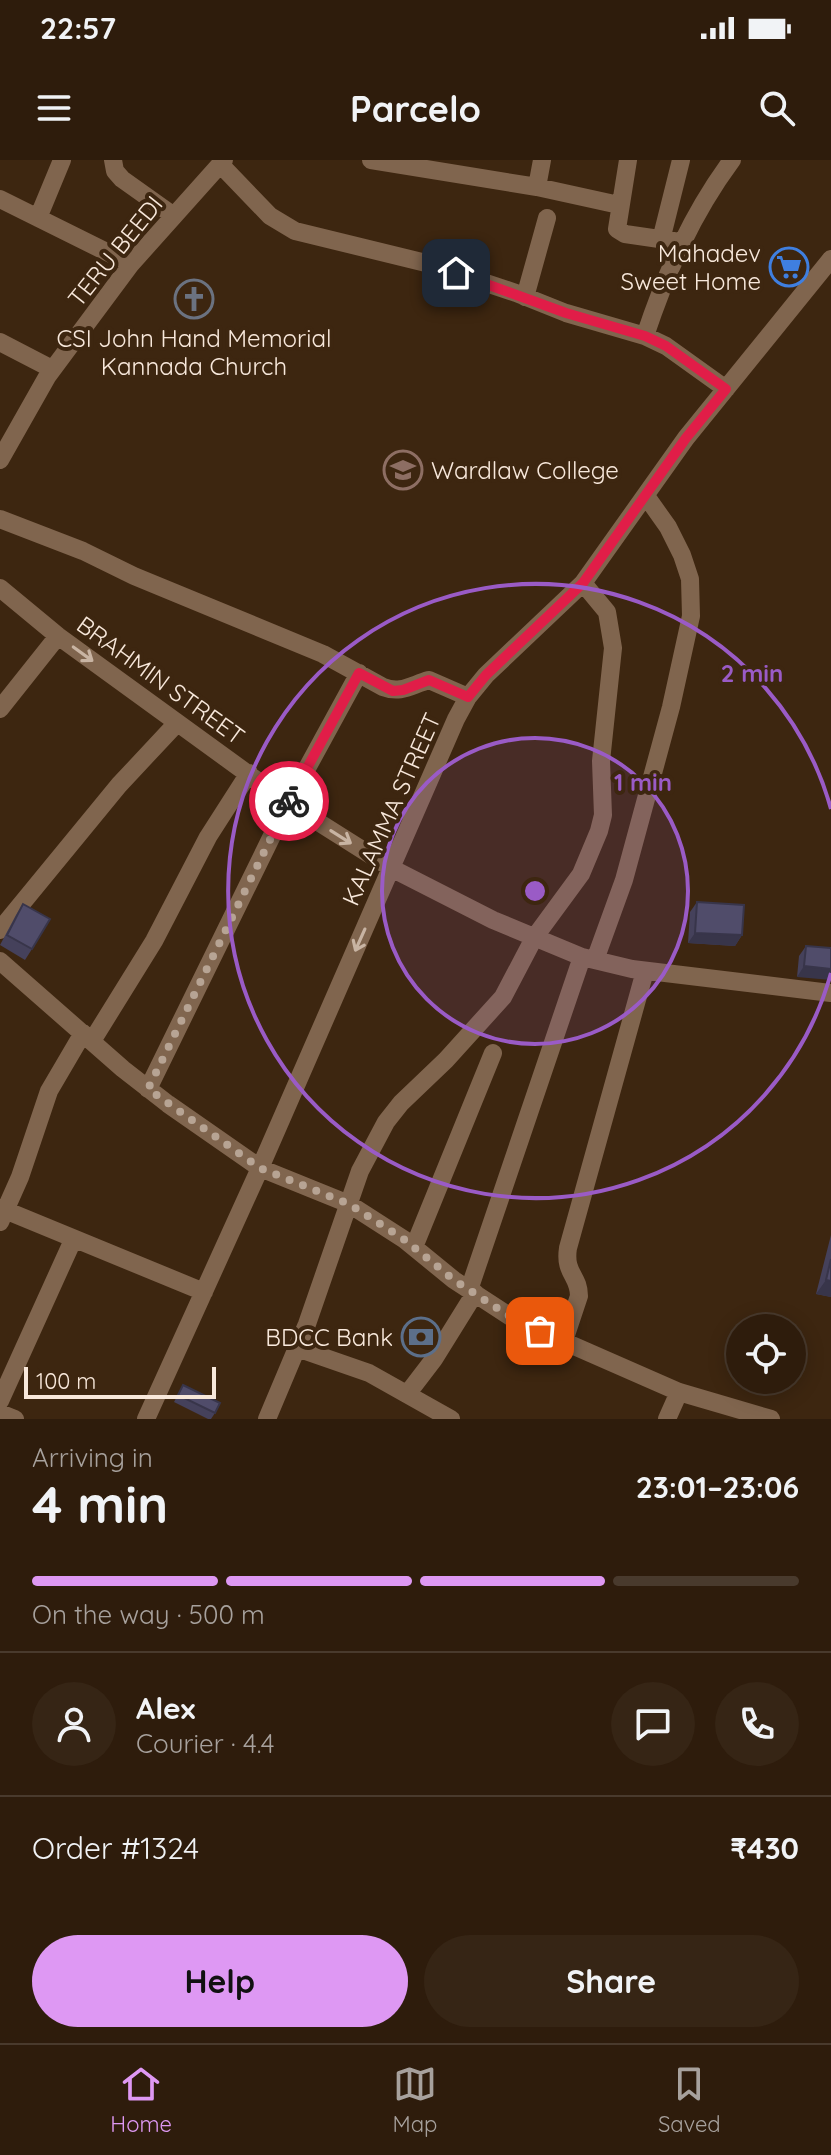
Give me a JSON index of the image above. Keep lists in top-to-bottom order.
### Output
{
  "streets": {
    "street": ["TERU BEEDI", "BRAHMIN STREET", "KALAMMA STREET"]
  },
  "crossings": [
    ["BRAHMIN STREET", "KALAMMA STREET"]
  ],
  "places": {
    "supermarket": ["Mahadev Sweet Home"],
    "church": ["CSI John Hand Memorial Kannada Church"],
    "school or university": ["Wardlaw College"],
    "bank": ["BDCC Bank"]
  },
  "scale_bar": "100 m",
  "page": {
    "status": "22:57",
    "header": "Parcelo",
    "scale": "100 m",
    "heading": ["4 min", "Arriving in", "23:01–23:06"],
    "panel": [
      "Alex",
      "Courier · 4.4",
      "Order #1324",
      "₹430"
    ],
    "bar": "On the way · 500 m",
    "buttons": ["Help", "Share"],
    "tabs": ["Home", "Map", "Saved"]
  },
  "rings": ["2 min", "1 min"]
}
